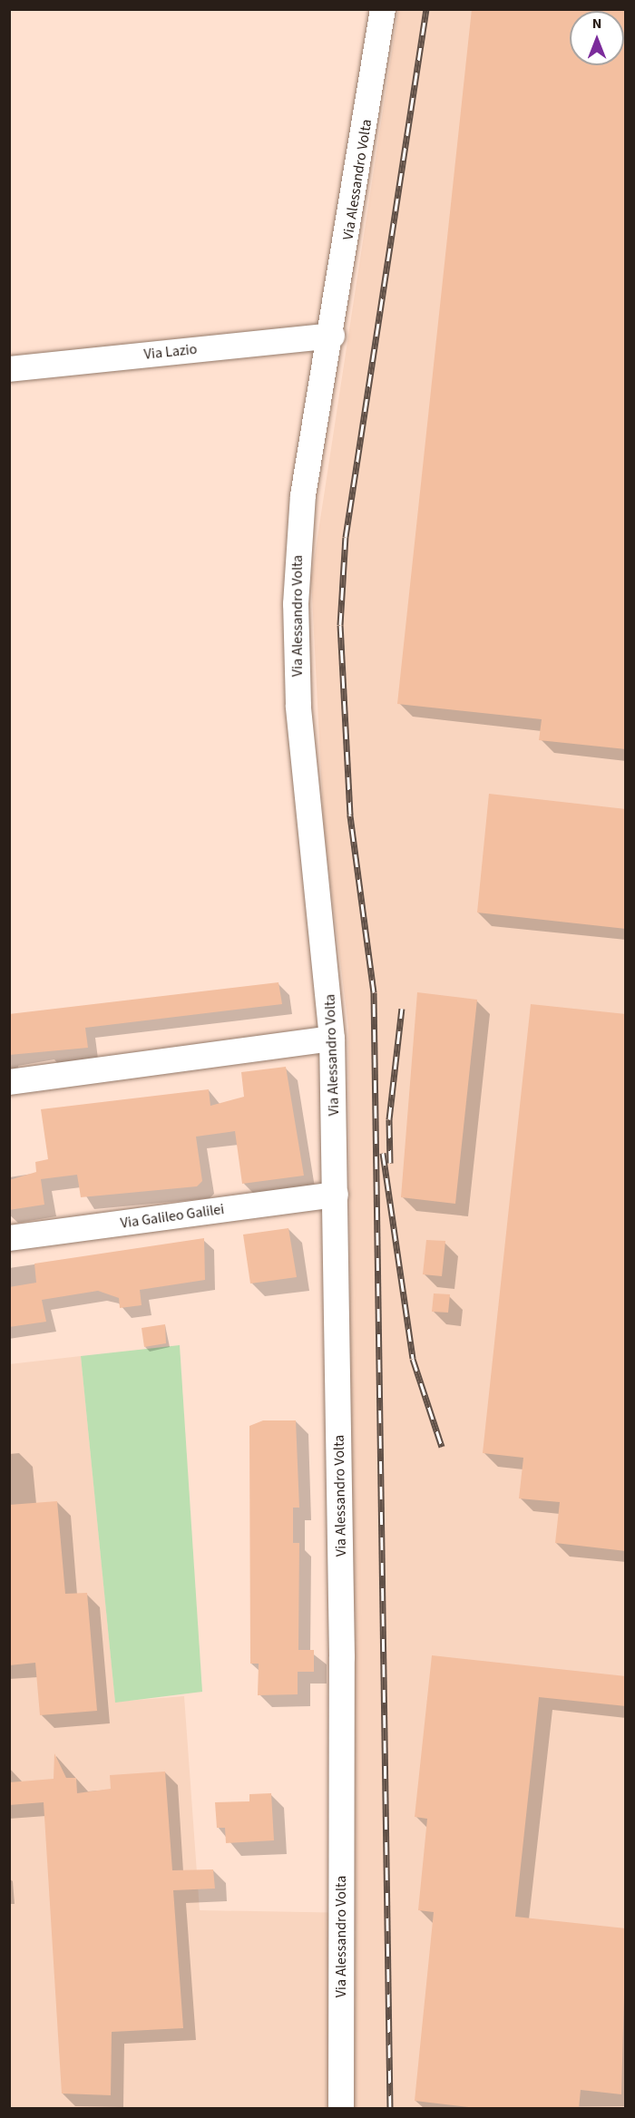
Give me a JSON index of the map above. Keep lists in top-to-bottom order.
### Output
{
  "streets": {
    "street": ["Via Alessandro Volta", "Via Lazio", "Via Galileo Galilei"]
  },
  "crossings": [
    ["Via Alessandro Volta", "Via Lazio"],
    ["Via Alessandro Volta", "Via Galileo Galilei"]
  ],
  "north": "top"
}
